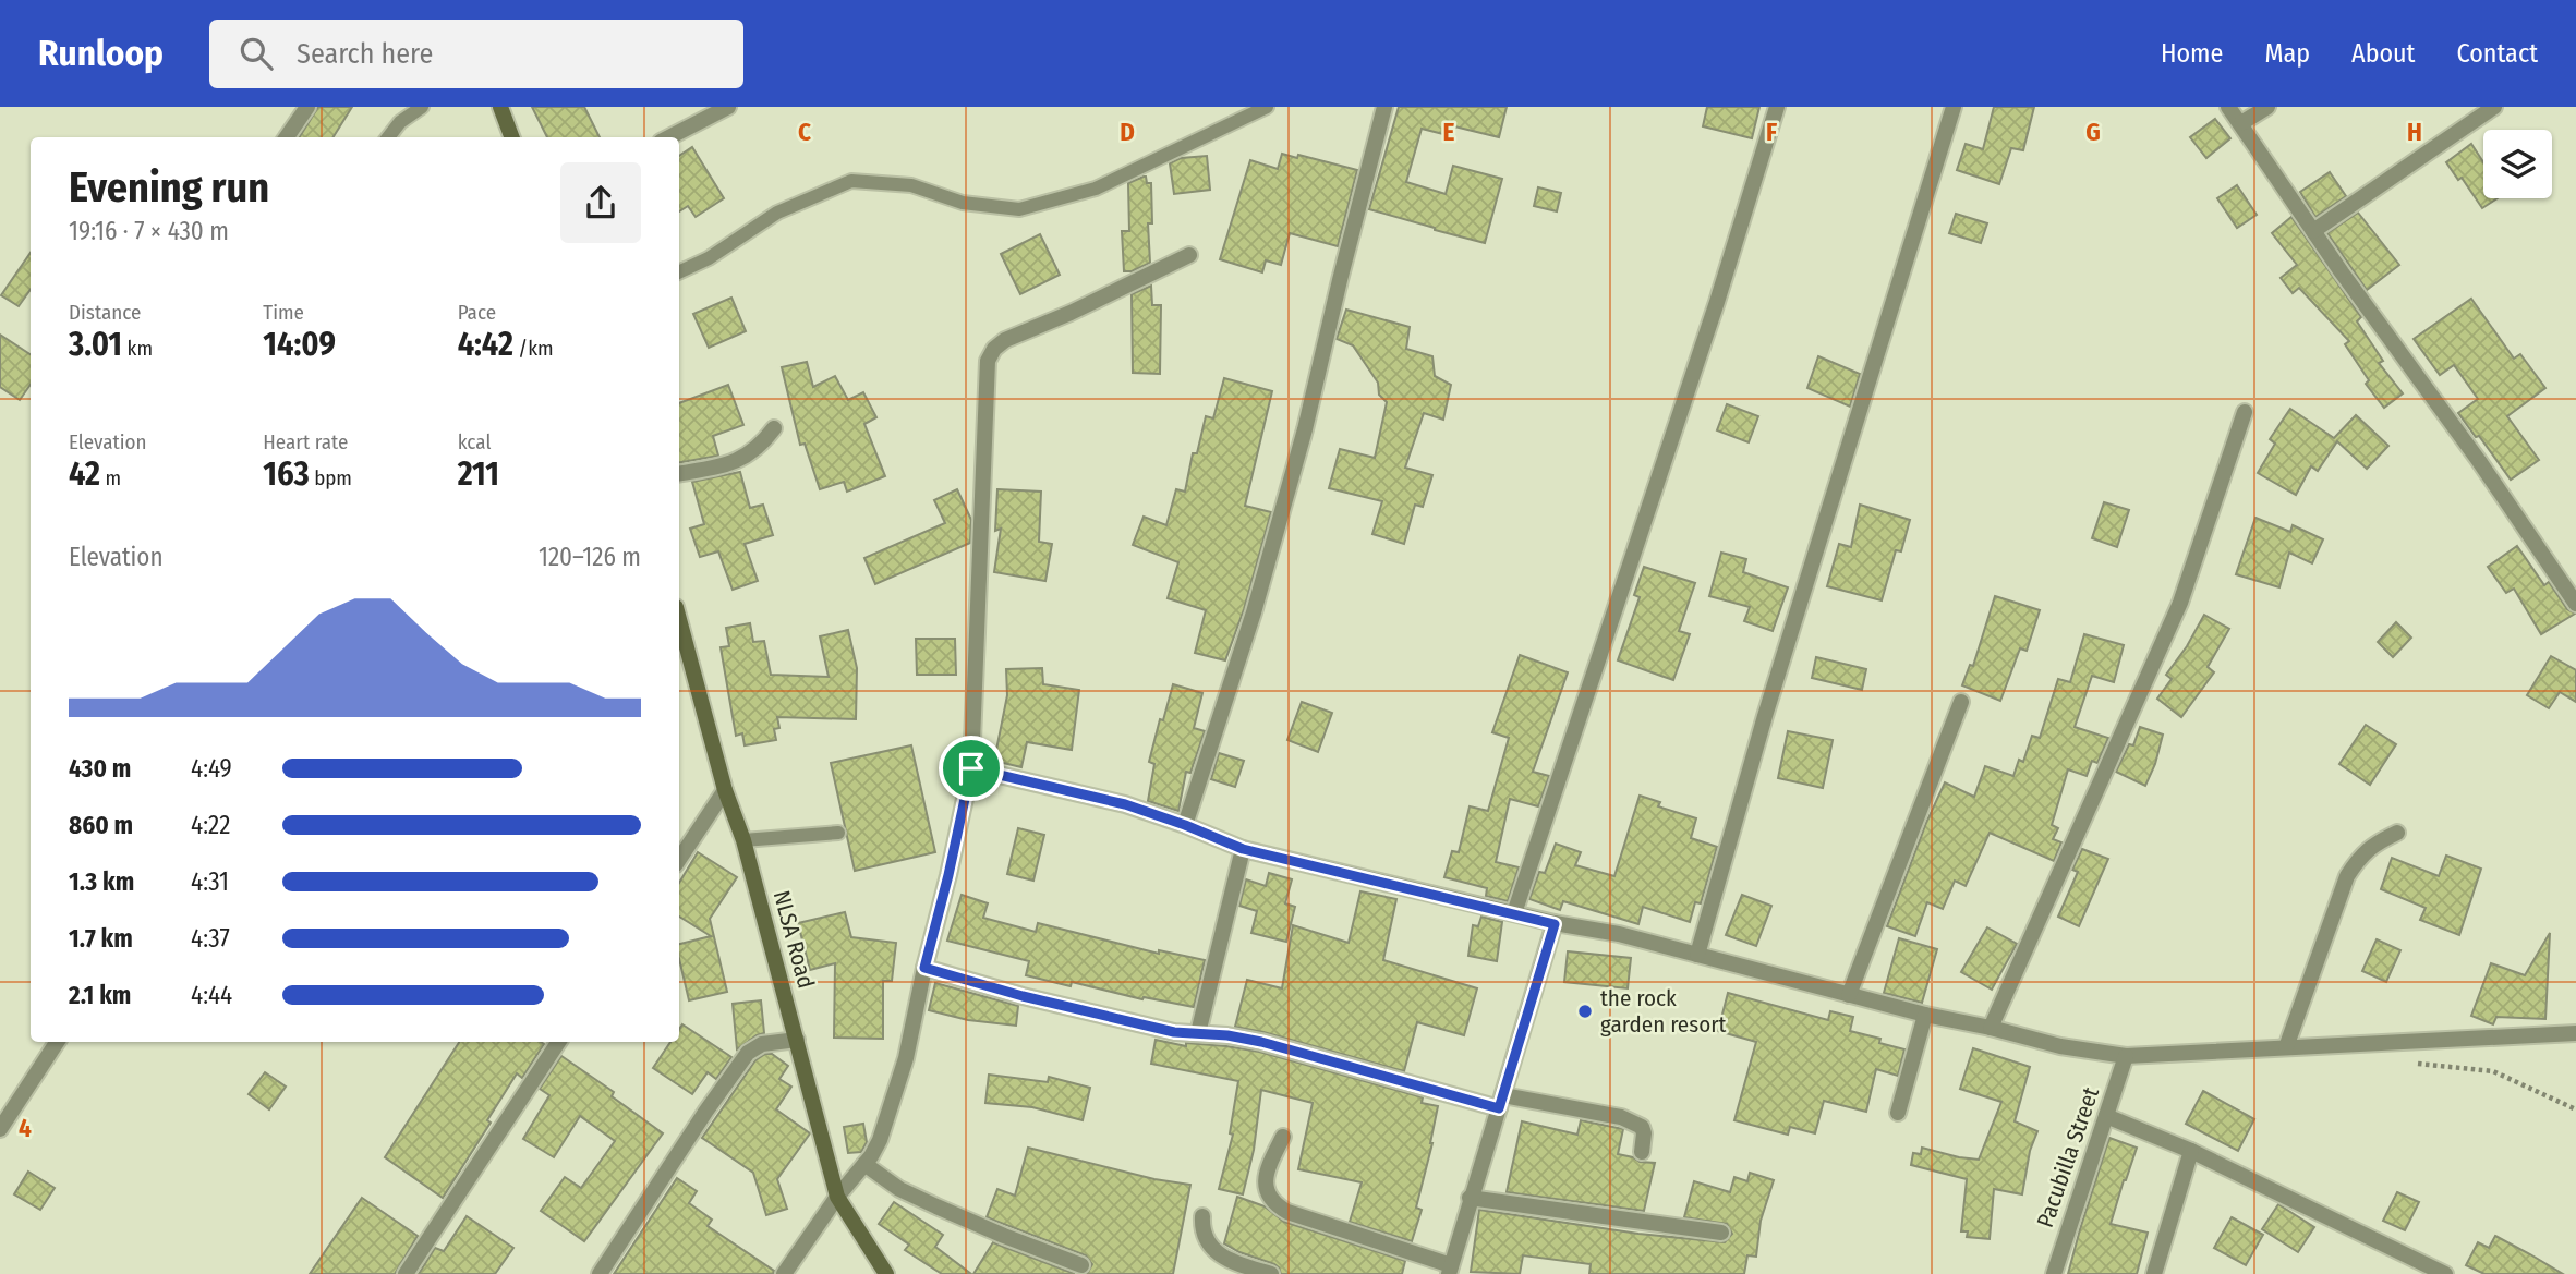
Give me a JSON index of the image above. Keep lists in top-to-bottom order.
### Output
{
  "streets": {
    "main road": ["NLSA Road"],
    "street": ["Pacubilla Street"]
  },
  "places": ["the rock garden resort"],
  "page": {
    "header": "Runloop",
    "search": "Search here",
    "nav": [
      "Home",
      "Map",
      "About",
      "Contact"
    ],
    "heading": ["Evening run", "19:16 · 7 × 430 m"],
    "stats": [
      ["Distance", "3.01 km"],
      ["Time", "14:09"],
      ["Pace", "4:42 /km"],
      ["Elevation", "42 m"],
      ["Heart rate", "163 bpm"],
      ["kcal", "211"]
    ],
    "chart": ["Elevation", "120–126 m"],
    "list": [
      {
        "name": "430 m",
        "note": "4:49"
      },
      {
        "name": "860 m",
        "note": "4:22"
      },
      {
        "name": "1.3 km",
        "note": "4:31"
      },
      {
        "name": "1.7 km",
        "note": "4:37"
      },
      {
        "name": "2.1 km",
        "note": "4:44"
      }
    ]
  },
  "grid": {
    "columns": [
      "C",
      "D",
      "E",
      "F",
      "G",
      "H"
    ],
    "rows": ["4"]
  }
}
